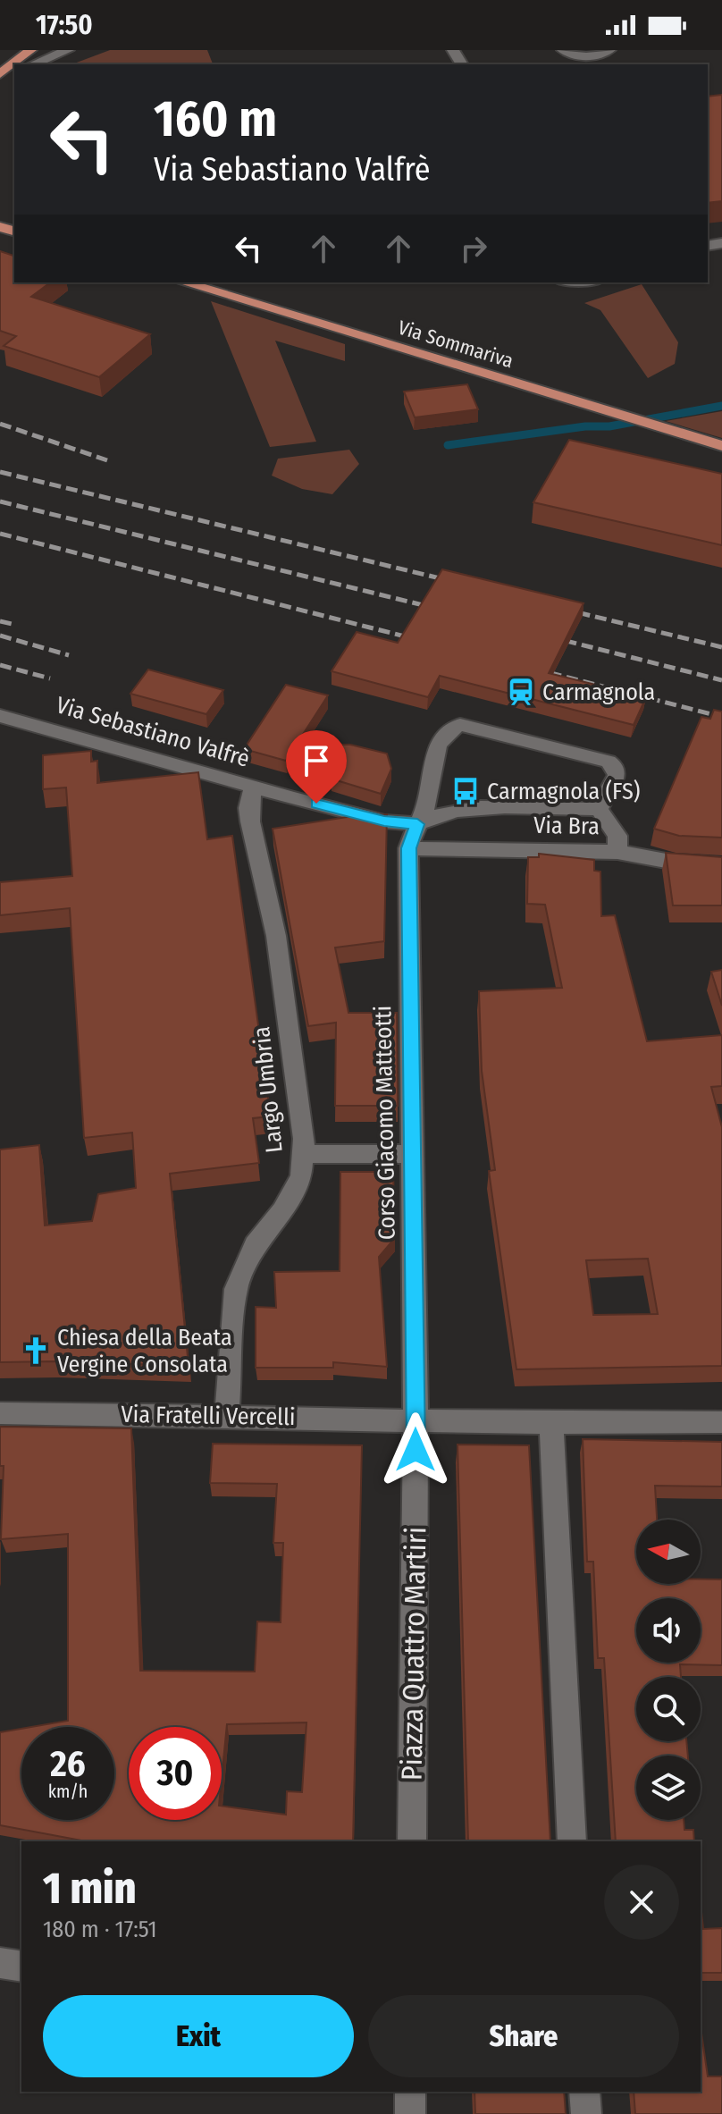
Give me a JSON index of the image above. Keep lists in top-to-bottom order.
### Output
{
  "streets": {
    "main road": ["Via Sommariva"],
    "street": [
      "Via Sebastiano Valfrè",
      "Via Bra",
      "Largo Umbria",
      "Corso Giacomo Matteotti",
      "Via Fratelli Vercelli",
      "Piazza Quattro Martiri"
    ]
  },
  "crossings": [
    ["Via Sebastiano Valfrè", "Largo Umbria"],
    ["Via Sebastiano Valfrè", "Corso Giacomo Matteotti"],
    ["Via Bra", "Corso Giacomo Matteotti"],
    ["Largo Umbria", "Via Fratelli Vercelli"],
    ["Corso Giacomo Matteotti", "Via Fratelli Vercelli"],
    ["Corso Giacomo Matteotti", "Piazza Quattro Martiri"],
    ["Via Fratelli Vercelli", "Piazza Quattro Martiri"]
  ],
  "places": {
    "station": ["Carmagnola"],
    "bus stop": ["Carmagnola (FS)"],
    "church": ["Chiesa della Beata Vergine Consolata"]
  },
  "north": "left",
  "page": {
    "status": "17:50",
    "turn": ["160 m", "Via Sebastiano Valfrè"],
    "speed": "26 km/h",
    "limit": "30",
    "heading": ["1 min", "180 m · 17:51"],
    "buttons": ["Exit", "Share"]
  }
}
